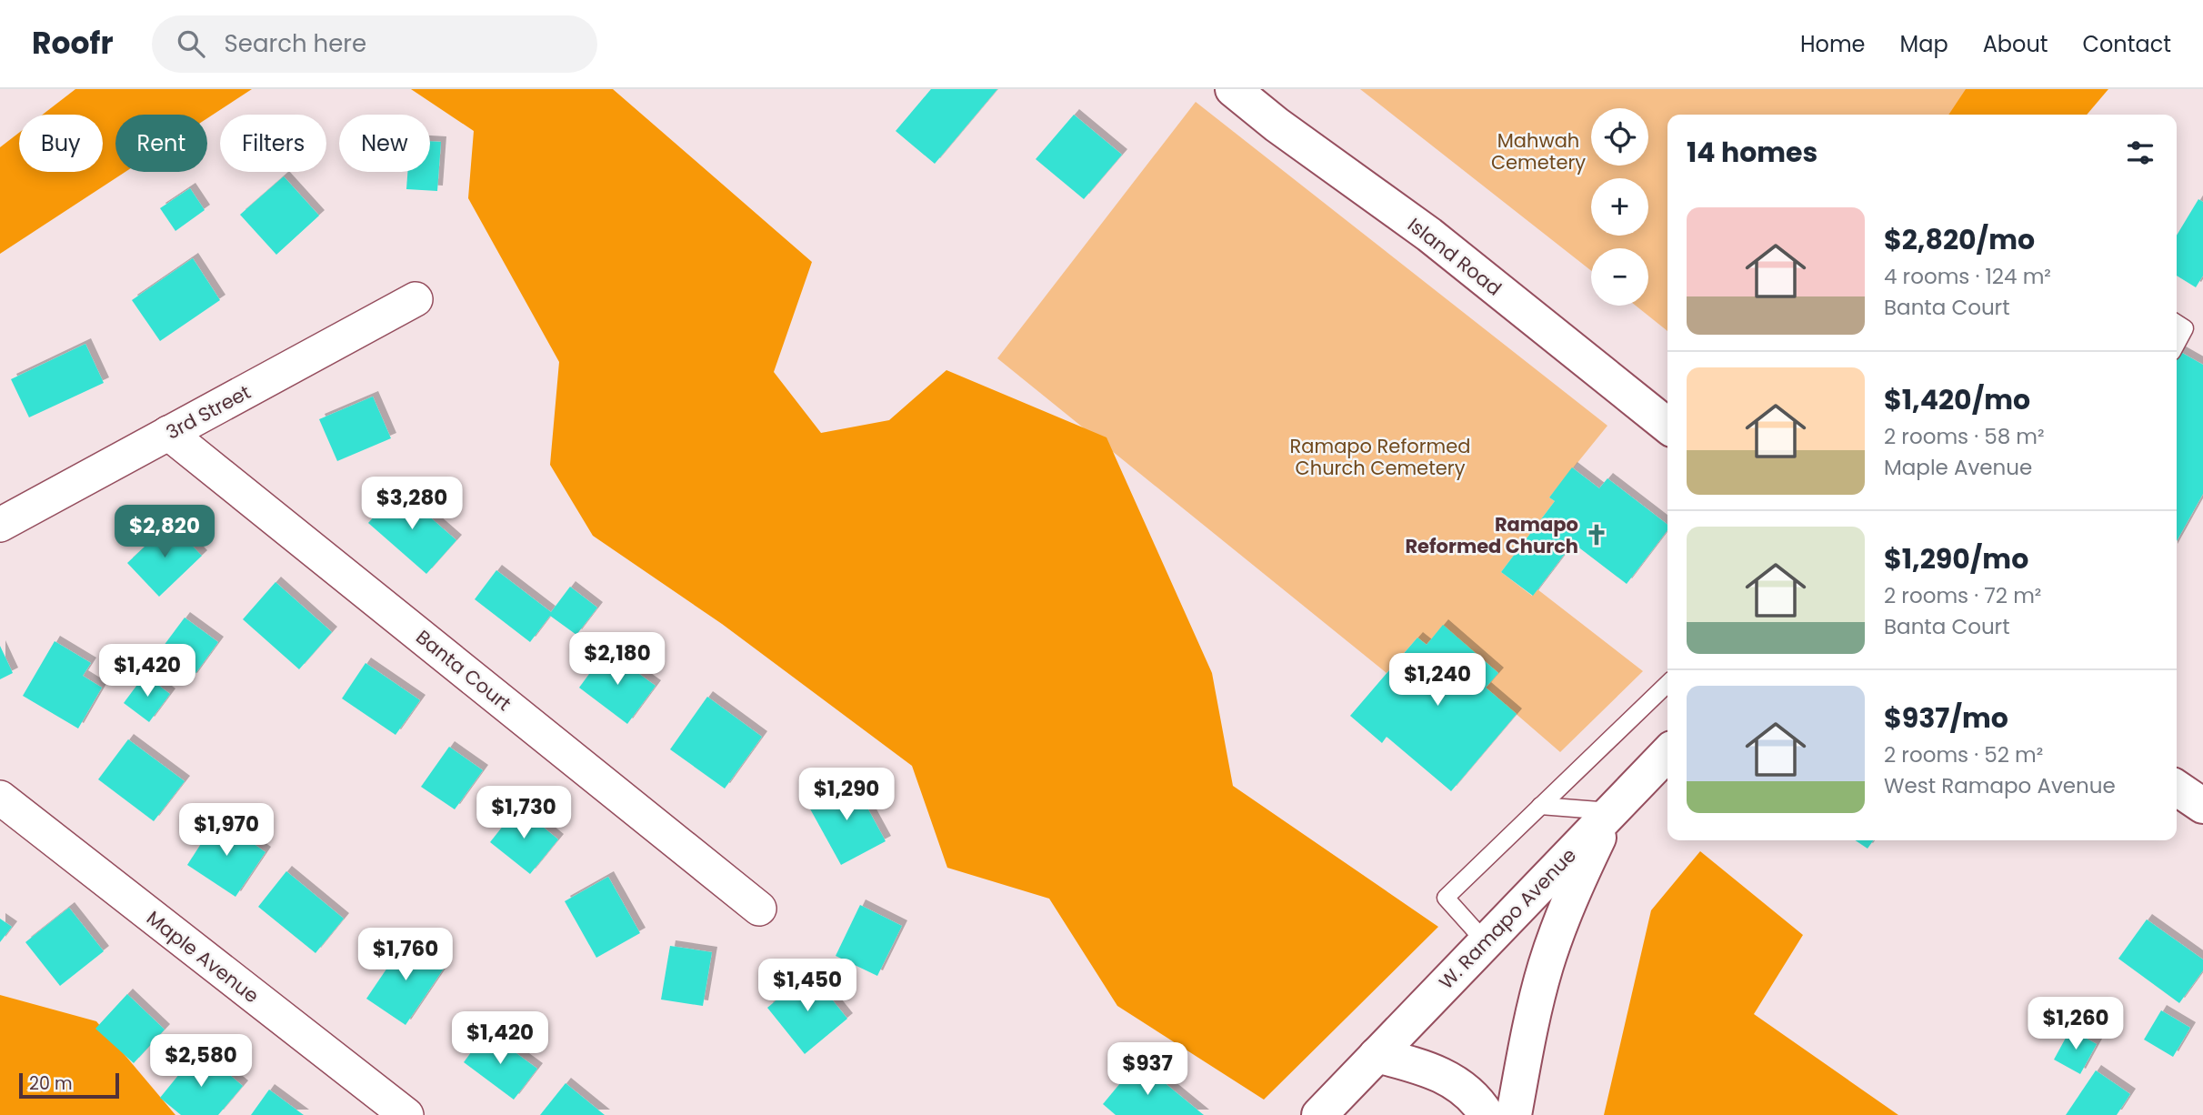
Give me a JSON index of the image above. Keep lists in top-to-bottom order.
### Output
{
  "streets": {
    "street": [
      "Island Road",
      "3rd Street",
      "Banta Court",
      "W. Ramapo Avenue",
      "Maple Avenue"
    ]
  },
  "crossings": [
    ["3rd Street", "Banta Court"]
  ],
  "parks": ["Mahwah Cemetery", "Ramapo Reformed Church Cemetery"],
  "places": {
    "church": ["Ramapo Reformed Church"]
  },
  "scale_bar": "20 m",
  "page": {
    "header": "Roofr",
    "search": "Search here",
    "nav": [
      "Home",
      "Map",
      "About",
      "Contact"
    ],
    "map_buttons": ["+", "−"],
    "chip": [
      "Buy",
      "Rent",
      "Filters",
      "New"
    ],
    "heading": "14 homes",
    "list": [
      {
        "name": "$2,820/mo",
        "note": "4 rooms · 124 m² · Banta Court"
      },
      {
        "name": "$1,420/mo",
        "note": "2 rooms · 58 m² · Maple Avenue"
      },
      {
        "name": "$1,290/mo",
        "note": "2 rooms · 72 m² · Banta Court"
      },
      {
        "name": "$937/mo",
        "note": "2 rooms · 52 m² · West Ramapo Avenue"
      }
    ],
    "price": [
      "$3,280",
      "$2,820",
      "$2,180",
      "$1,420",
      "$1,240",
      "$1,290",
      "$1,730",
      "$1,970",
      "$1,760",
      "$1,450",
      "$1,260",
      "$1,420",
      "$2,580",
      "$937"
    ],
    "scale": "20 m"
  }
}
